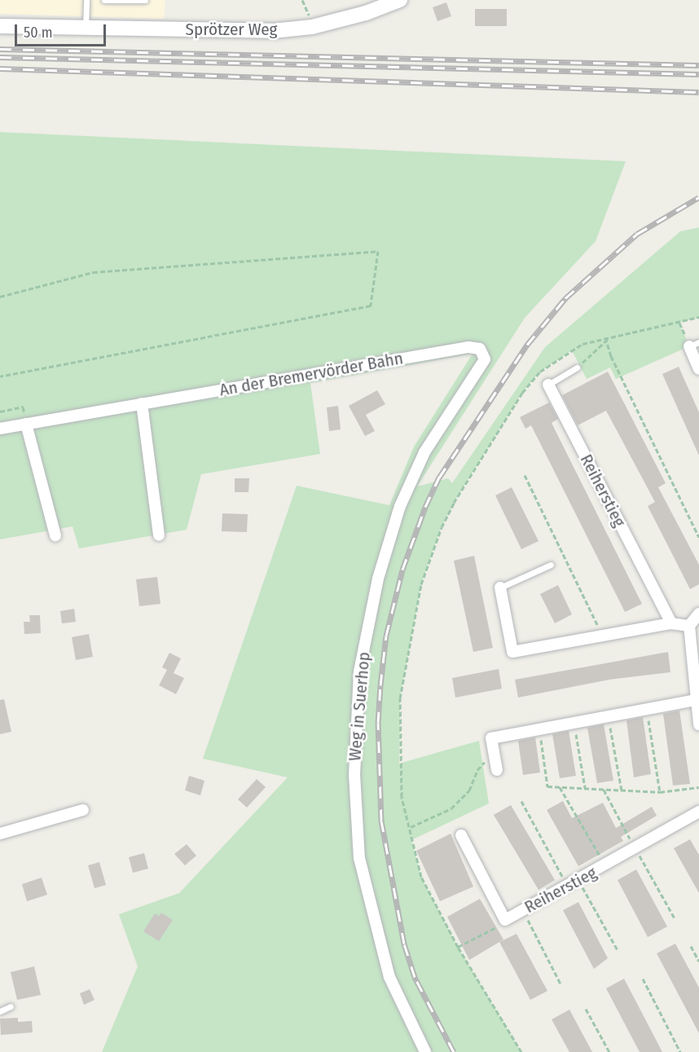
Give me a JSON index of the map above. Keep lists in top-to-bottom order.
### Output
{
  "streets": {
    "street": [
      "Sprötzer Weg",
      "An der Bremervörder Bahn",
      "Reiherstieg",
      "Weg in Suerhop"
    ]
  },
  "crossings": [
    ["An der Bremervörder Bahn", "Weg in Suerhop"]
  ],
  "scale_bar": "50 m"
}
